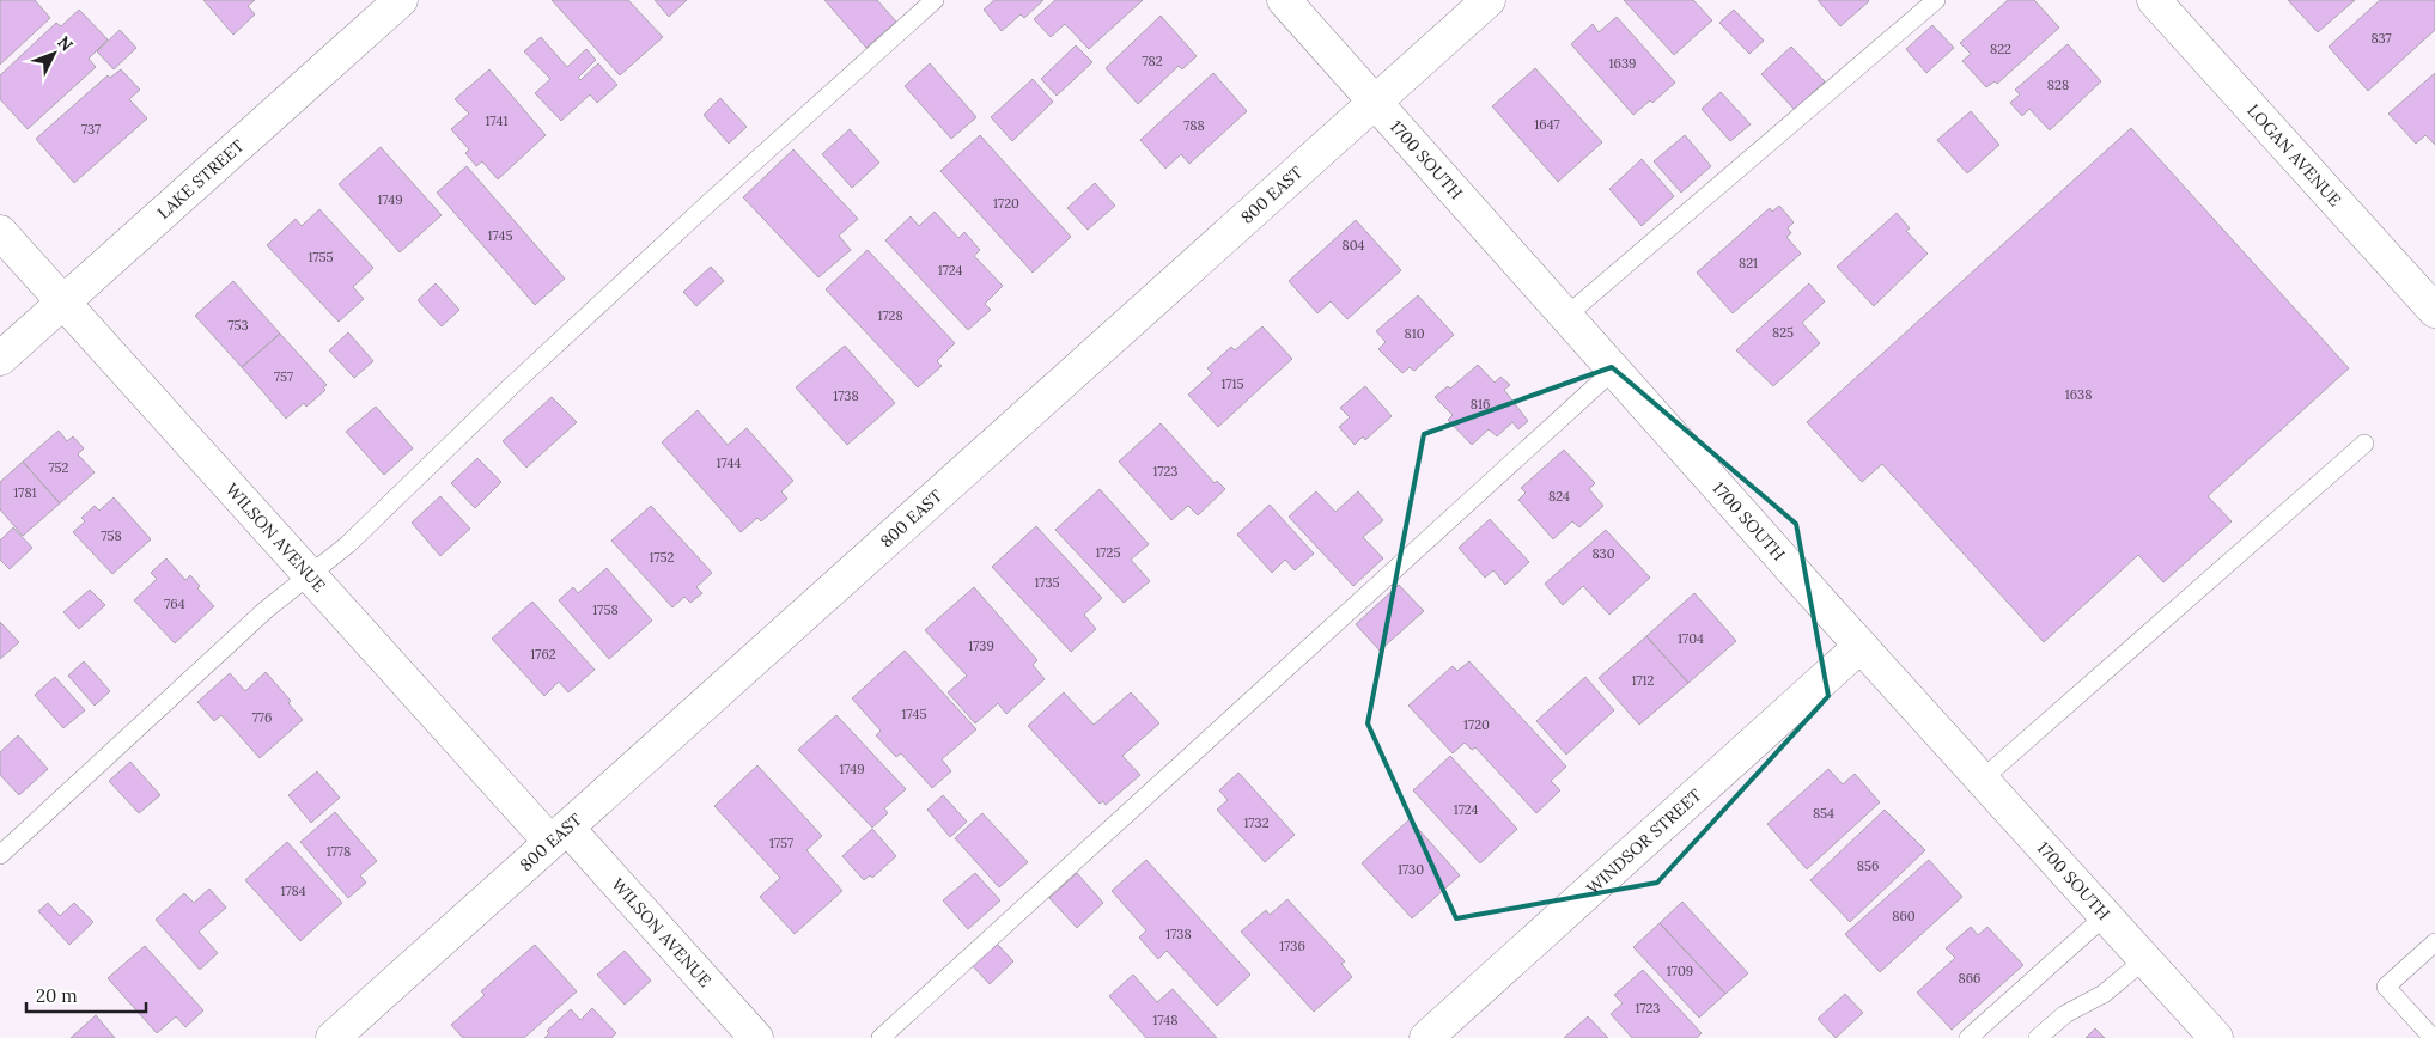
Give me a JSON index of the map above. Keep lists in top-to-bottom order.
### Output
{
  "streets": {
    "street": [
      "LOGAN AVENUE",
      "1700 SOUTH",
      "LAKE STREET",
      "800 EAST",
      "WILSON AVENUE",
      "WINDSOR STREET"
    ]
  },
  "crossings": [
    ["1700 SOUTH", "800 EAST"],
    ["1700 SOUTH", "WINDSOR STREET"],
    ["LAKE STREET", "WILSON AVENUE"],
    ["800 EAST", "WILSON AVENUE"]
  ],
  "house_numbers": [
    "837",
    "822",
    "782",
    "1639",
    "828",
    "1741",
    "1647",
    "788",
    "737",
    "1749",
    "1720",
    "1745",
    "804",
    "1755",
    "821",
    "1724",
    "1728",
    "753",
    "825",
    "810",
    "757",
    "1715",
    "1638",
    "1738",
    "816",
    "1744",
    "752",
    "1723",
    "1781",
    "824",
    "758",
    "1725",
    "830",
    "1752",
    "1735",
    "764",
    "1758",
    "1704",
    "1739",
    "1762",
    "1712",
    "1745",
    "776",
    "1720",
    "1749",
    "1724",
    "854",
    "1732",
    "1757",
    "1778",
    "856",
    "1730",
    "1784",
    "860",
    "1738",
    "1736",
    "1709",
    "866",
    "1723",
    "1748"
  ],
  "scale_bar": "20 m",
  "north": "top right"
}
